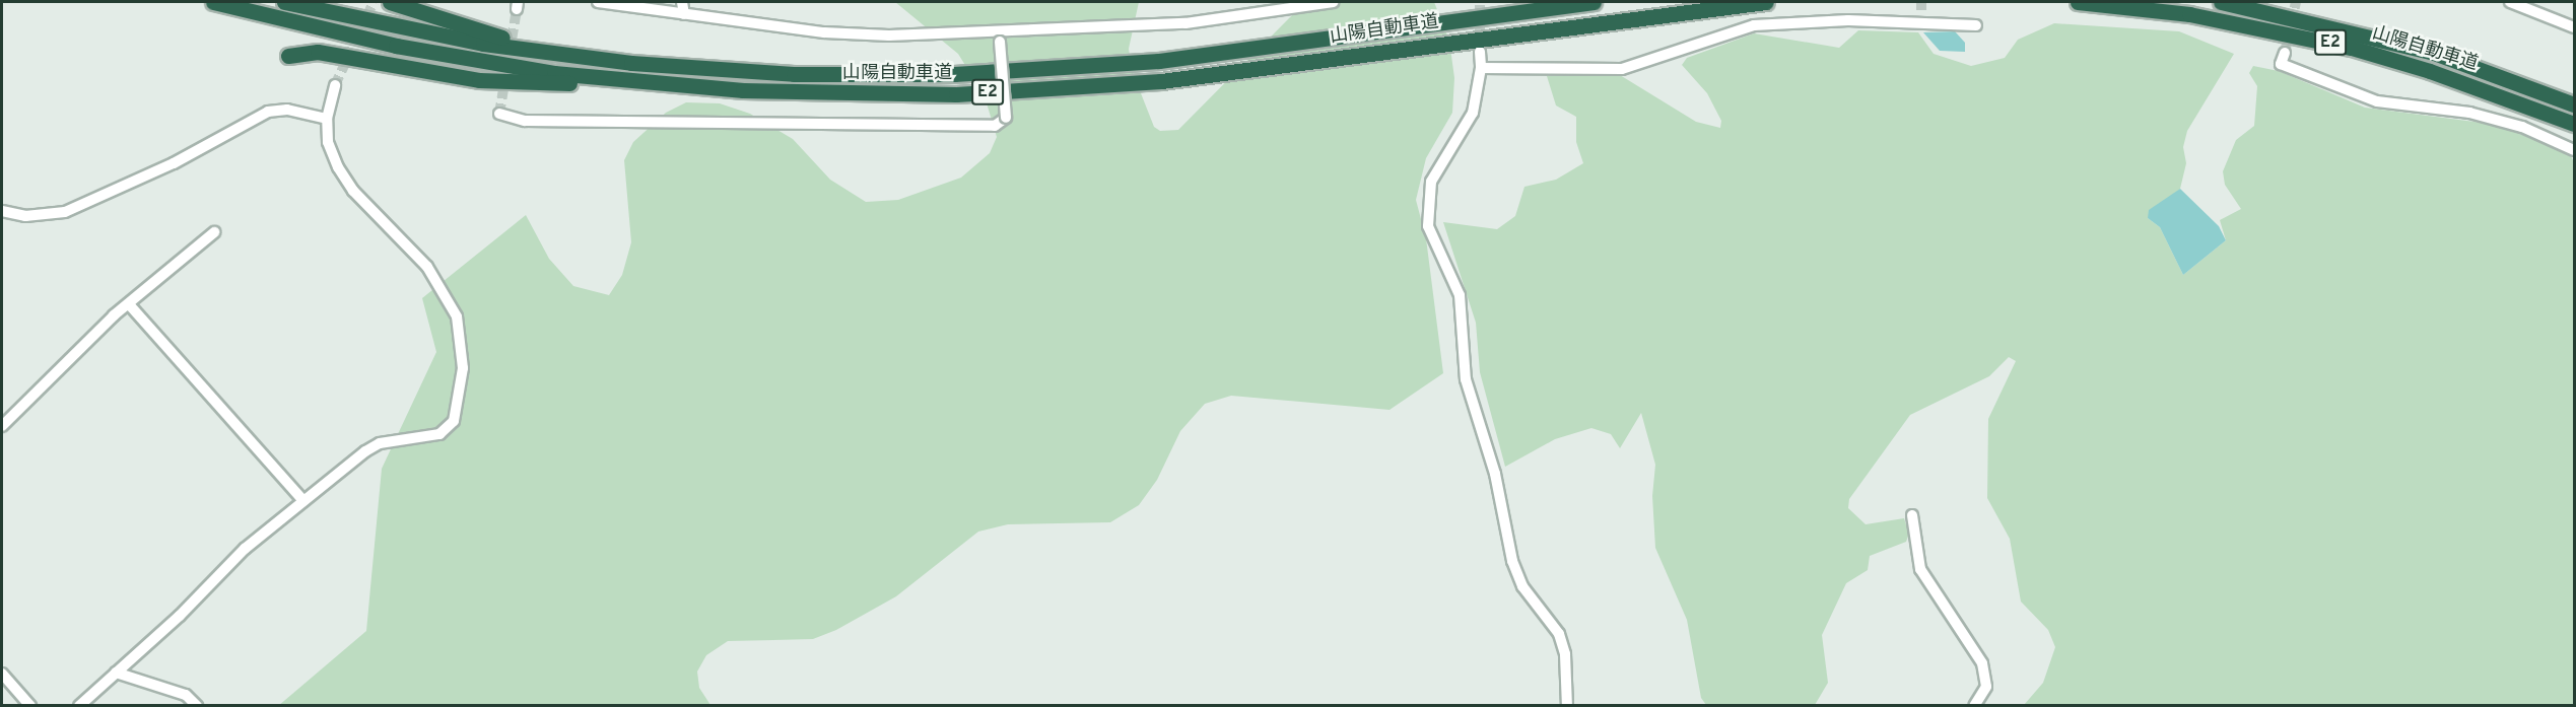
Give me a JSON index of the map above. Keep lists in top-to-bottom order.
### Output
{
  "streets": {
    "highway": ["山陽自動車道", "E2"]
  }
}
